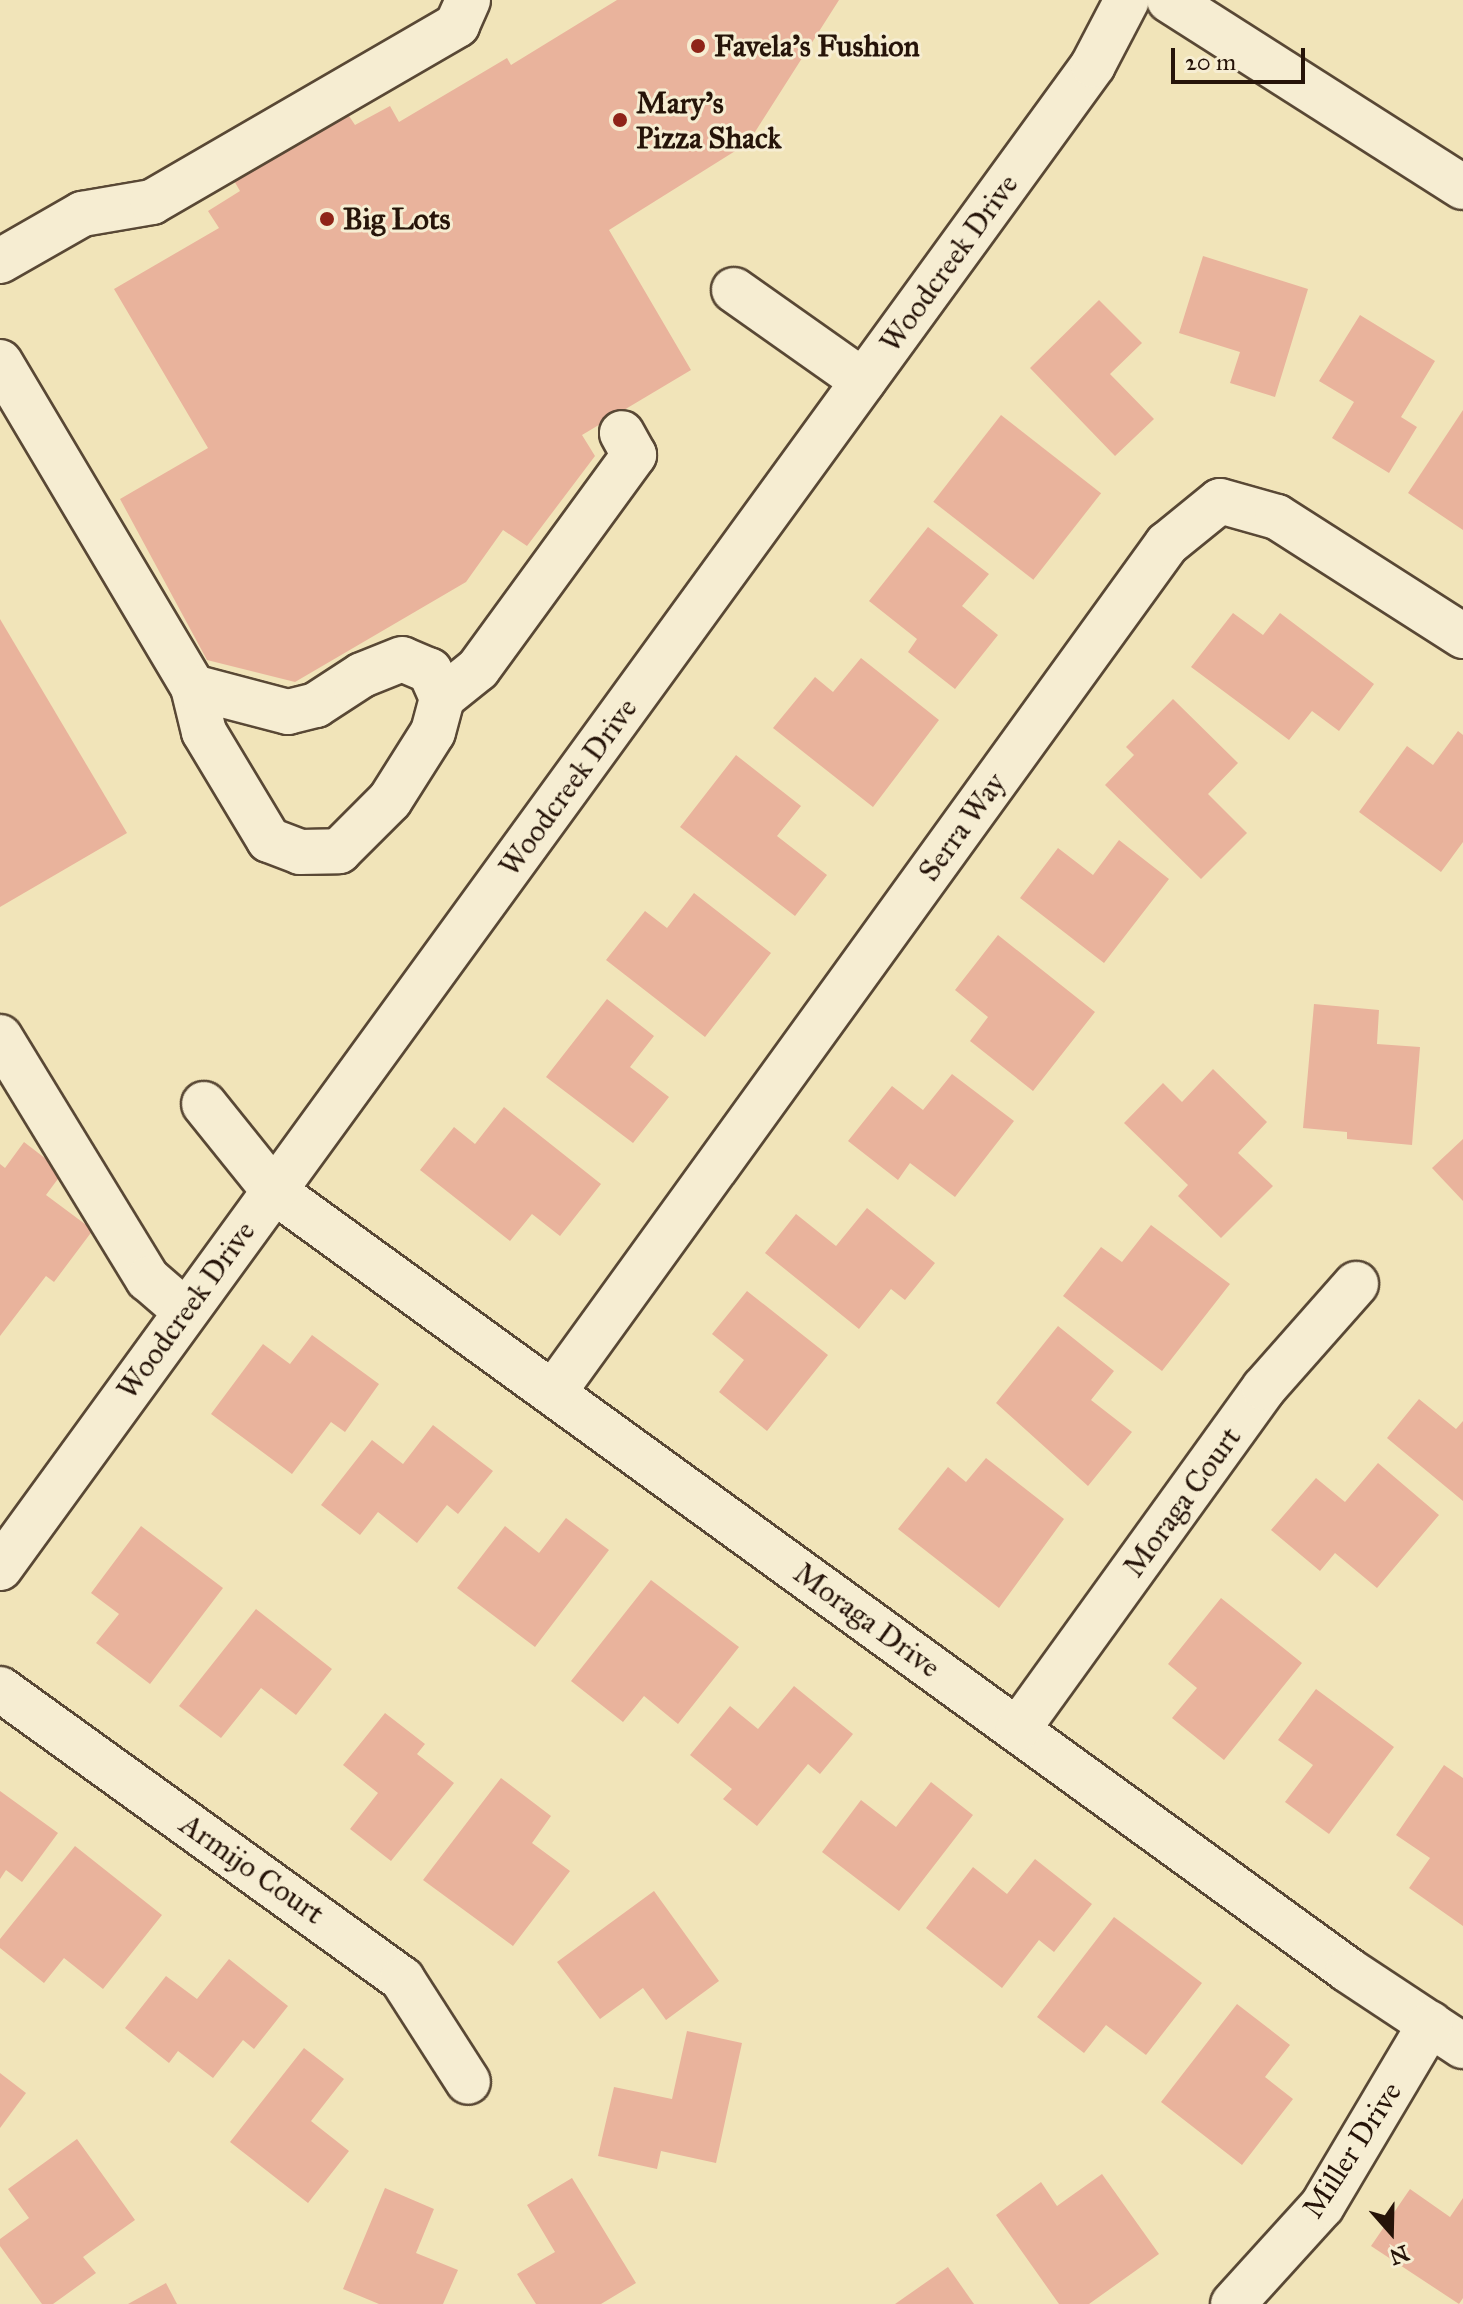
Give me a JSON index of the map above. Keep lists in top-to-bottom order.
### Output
{
  "streets": {
    "street": [
      "Woodcreek Drive",
      "Serra Way",
      "Moraga Court",
      "Moraga Drive",
      "Armijo Court",
      "Miller Drive"
    ]
  },
  "crossings": [
    ["Woodcreek Drive", "Moraga Drive"],
    ["Serra Way", "Moraga Drive"],
    ["Moraga Court", "Moraga Drive"],
    ["Moraga Drive", "Miller Drive"]
  ],
  "places": ["Favela's Fushion", "Mary's Pizza Shack", "Big Lots"],
  "scale_bar": "20 m",
  "north": "bottom"
}
